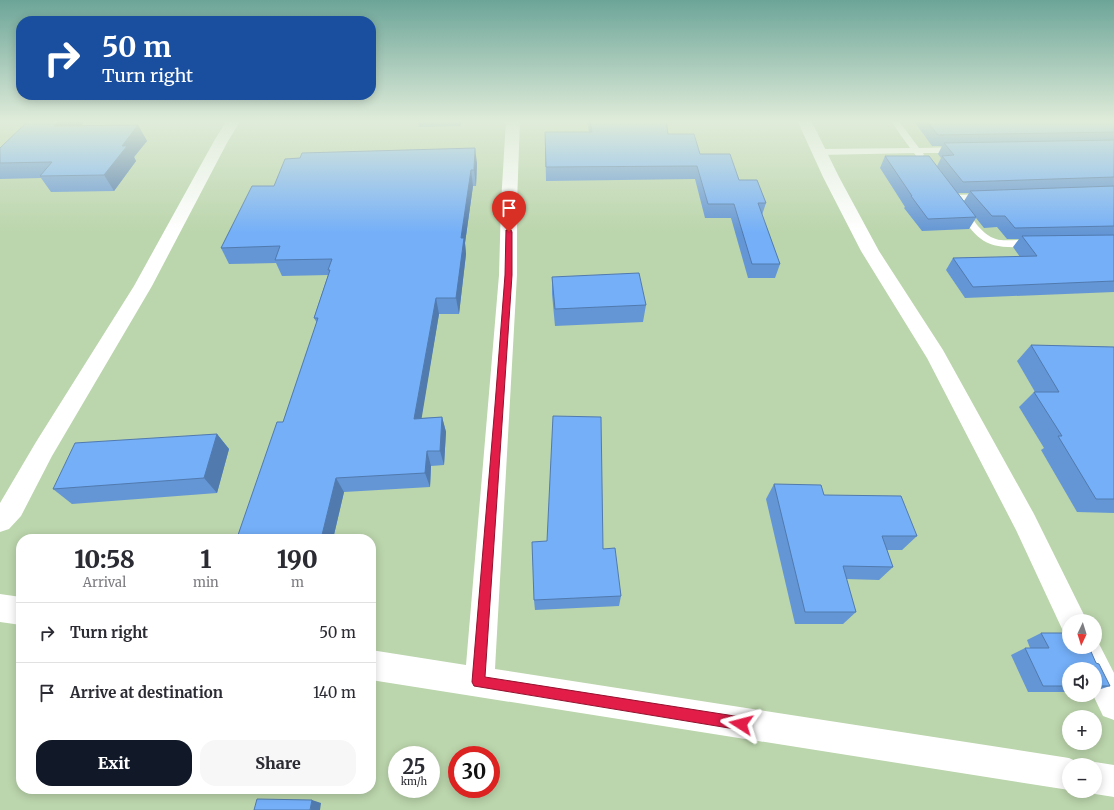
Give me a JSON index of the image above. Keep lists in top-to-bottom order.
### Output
{
  "north": "bottom",
  "page": {
    "turn": ["50 m", "Turn right"],
    "eta": [
      "10:58",
      "Arrival",
      "1",
      "min",
      "190",
      "m"
    ],
    "list": [
      {
        "name": "Turn right",
        "value": "50 m"
      },
      {
        "name": "Arrive at destination",
        "value": "140 m"
      }
    ],
    "map_buttons": ["+", "−"],
    "buttons": ["Exit", "Share"],
    "speed": "25 km/h",
    "limit": "30"
  }
}
